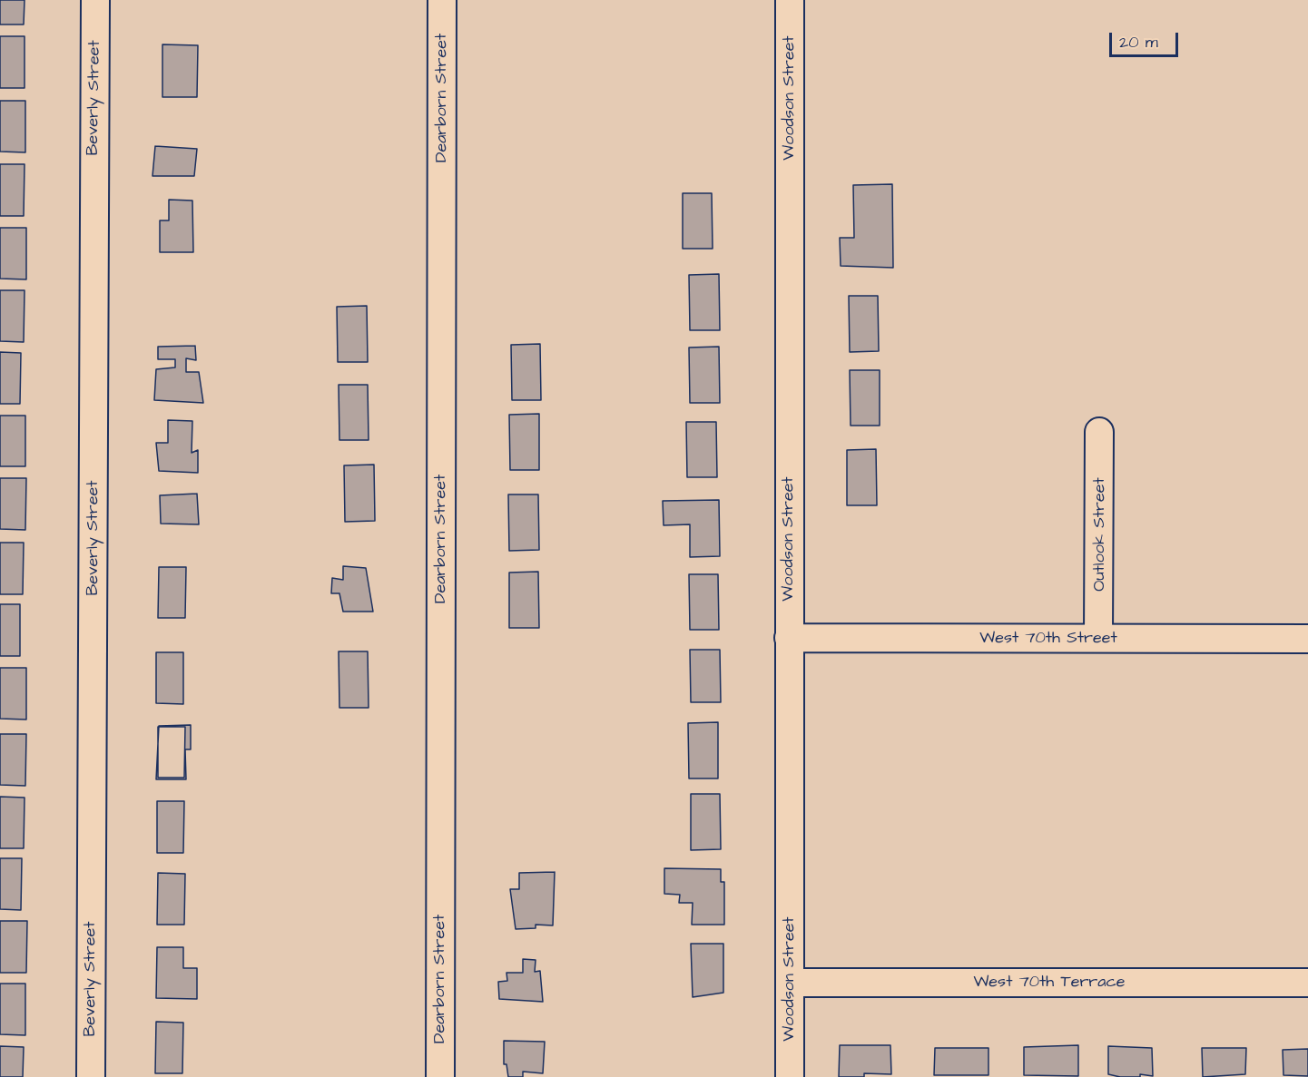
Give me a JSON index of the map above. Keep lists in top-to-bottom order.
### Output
{
  "streets": {
    "street": [
      "Beverly Street",
      "Dearborn Street",
      "Woodson Street",
      "Outlook Street",
      "West 70th Street",
      "West 70th Terrace"
    ]
  },
  "crossings": [
    ["Woodson Street", "West 70th Street"],
    ["Woodson Street", "West 70th Terrace"],
    ["Outlook Street", "West 70th Street"]
  ],
  "scale_bar": "20 m"
}
